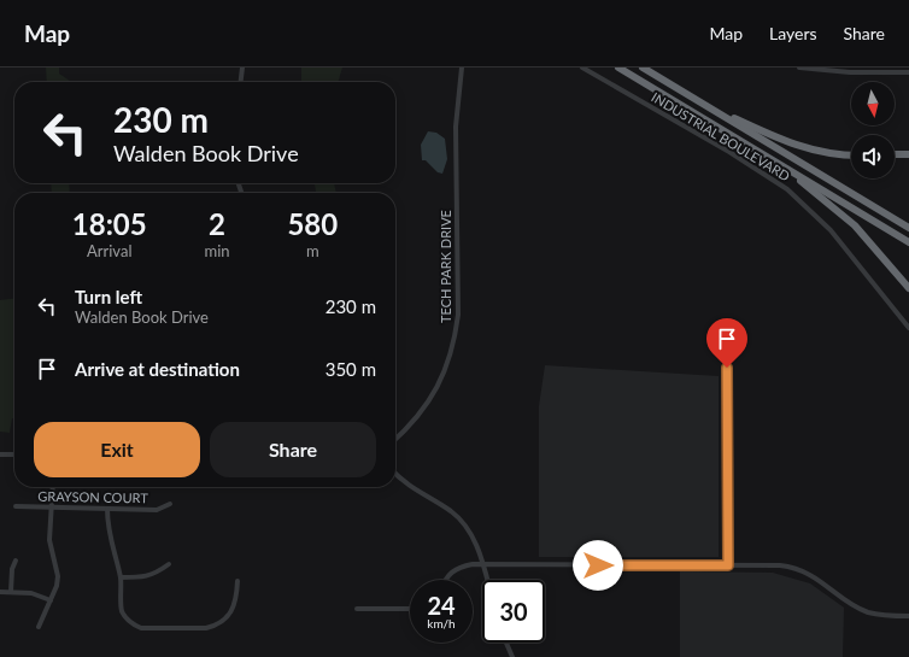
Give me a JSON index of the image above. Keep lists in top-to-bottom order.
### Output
{
  "streets": {
    "street": ["INDUSTRIAL BOULEVARD", "TECH PARK DRIVE", "GRAYSON COURT"]
  },
  "north": "bottom",
  "page": {
    "header": "Map",
    "nav": ["Map", "Layers", "Share"],
    "turn": ["230 m", "Walden Book Drive"],
    "eta": [
      "18:05",
      "Arrival",
      "2",
      "min",
      "580",
      "m"
    ],
    "list": [
      {
        "name": "Turn left",
        "note": "Walden Book Drive",
        "value": "230 m"
      },
      {
        "name": "Arrive at destination",
        "value": "350 m"
      }
    ],
    "buttons": ["Exit", "Share"],
    "speed": "24 km/h",
    "limit": "30"
  }
}
